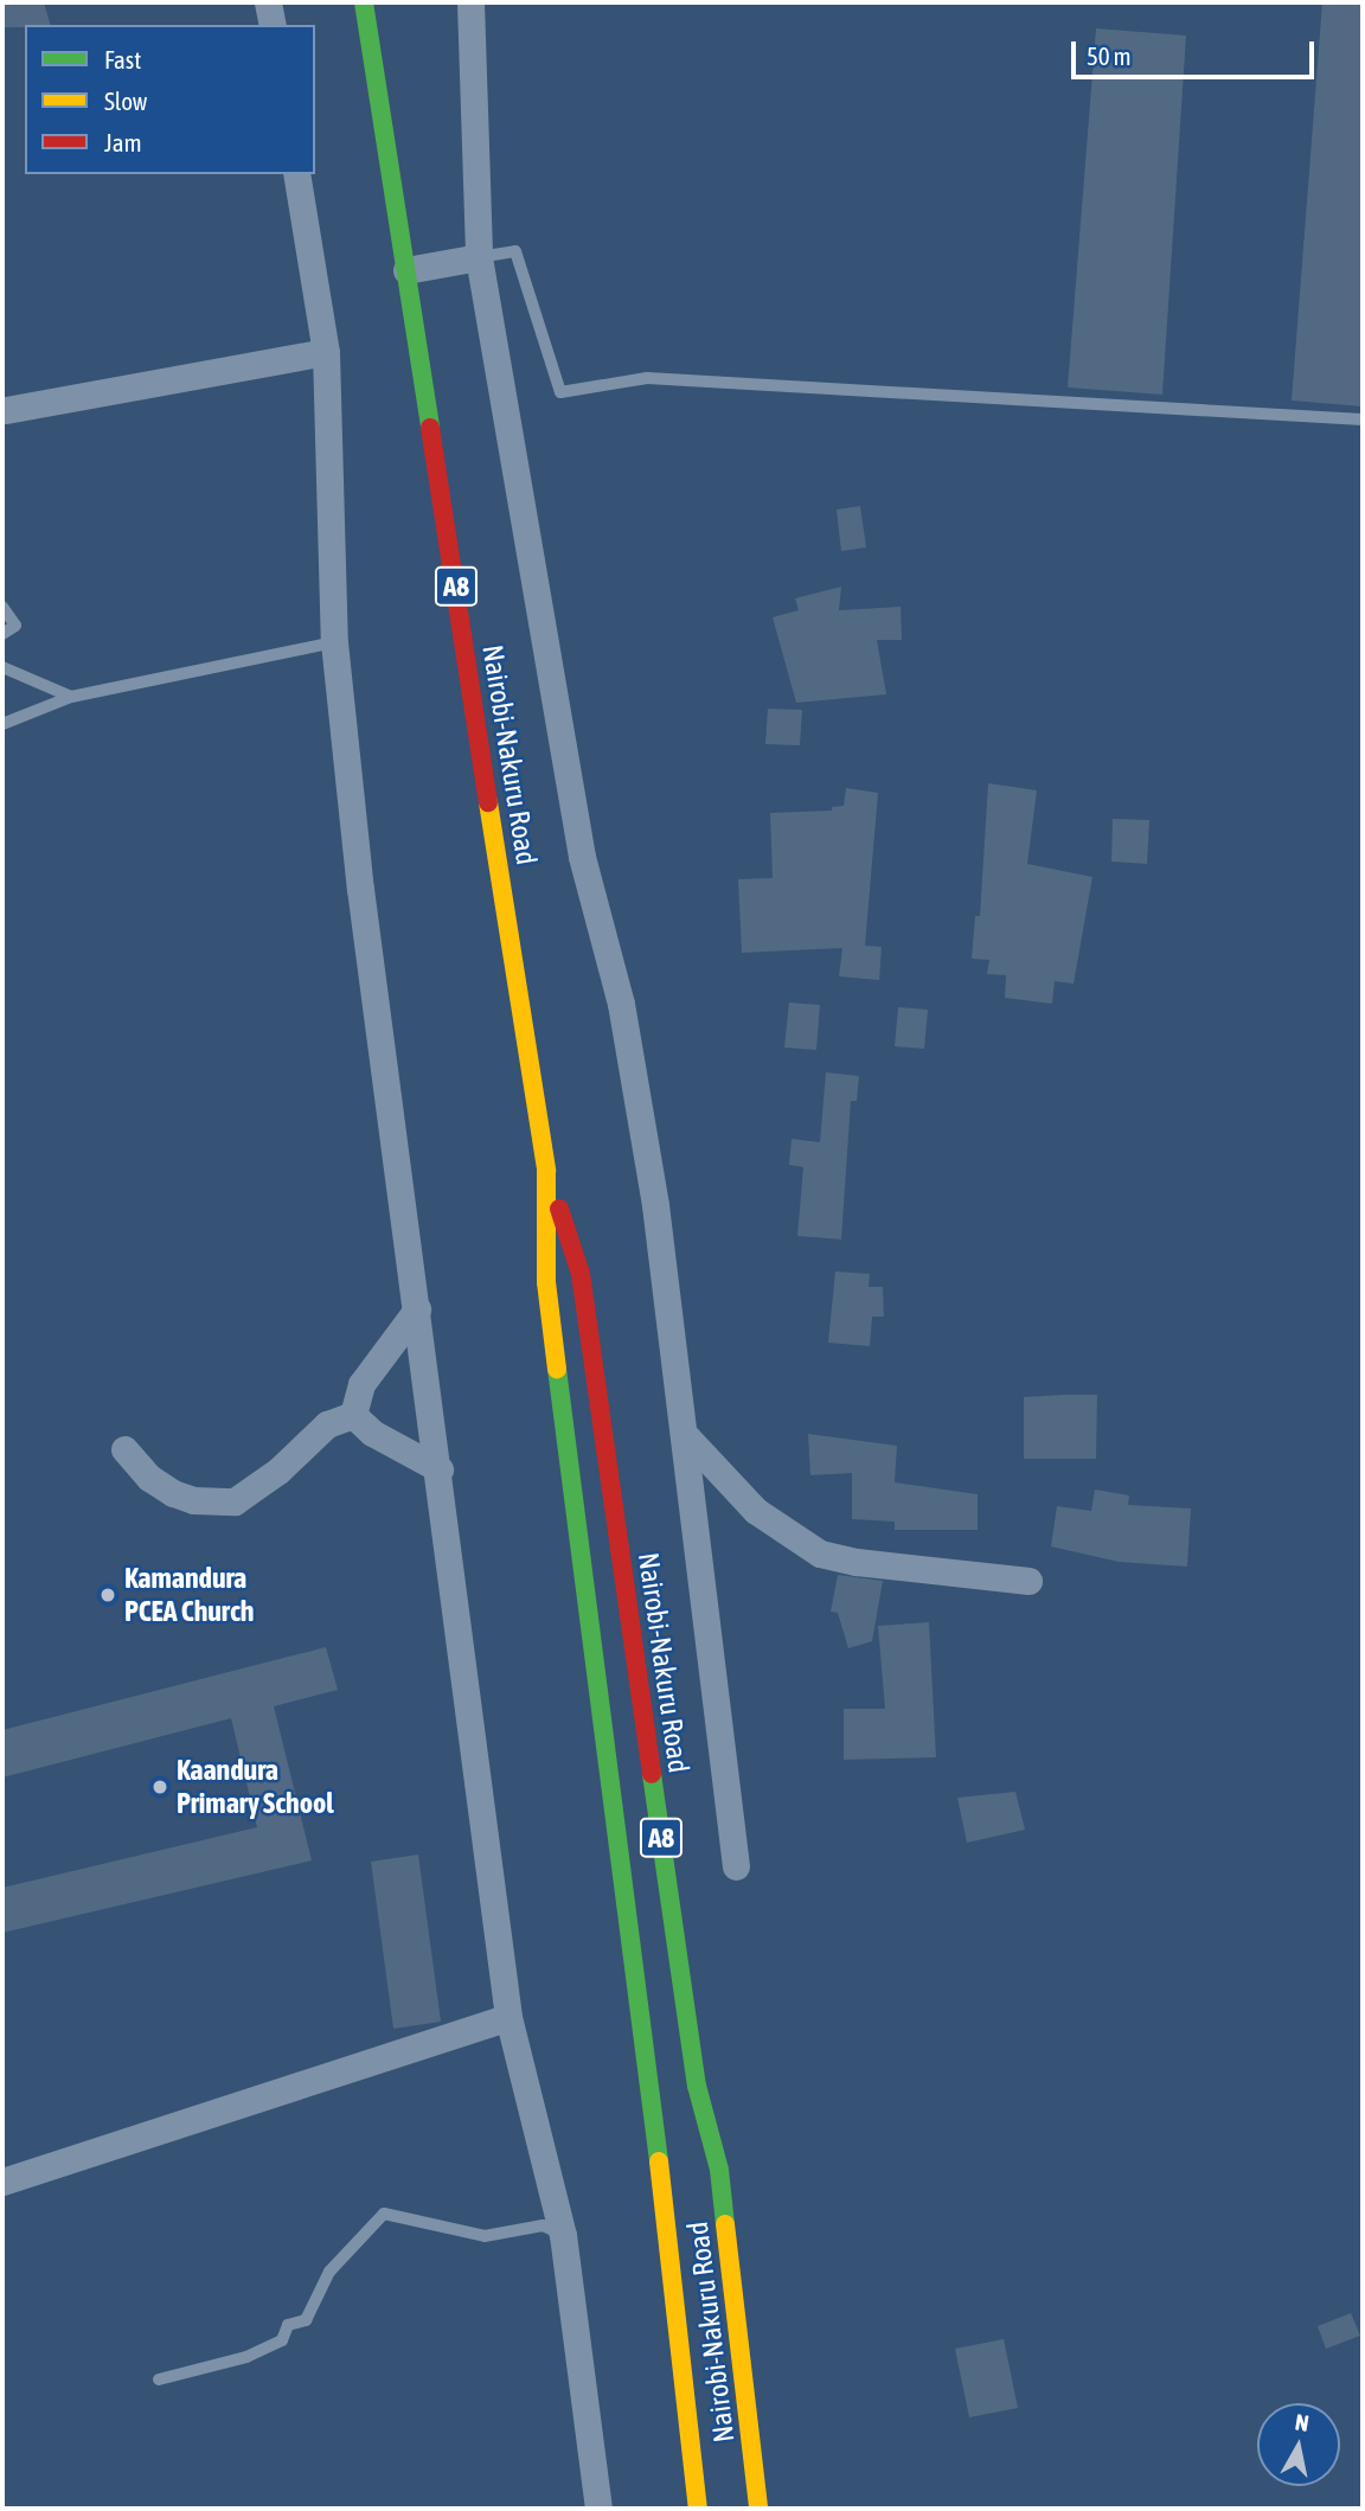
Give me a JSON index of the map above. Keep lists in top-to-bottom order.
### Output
{
  "streets": {
    "highway": ["A8", "Nairobi-Nakuru Road"]
  },
  "places": ["Kamandura PCEA Church", "Kaandura Primary School"],
  "legend": ["Fast", "Slow", "Jam"],
  "scale_bar": "50 m",
  "north": "top"
}
